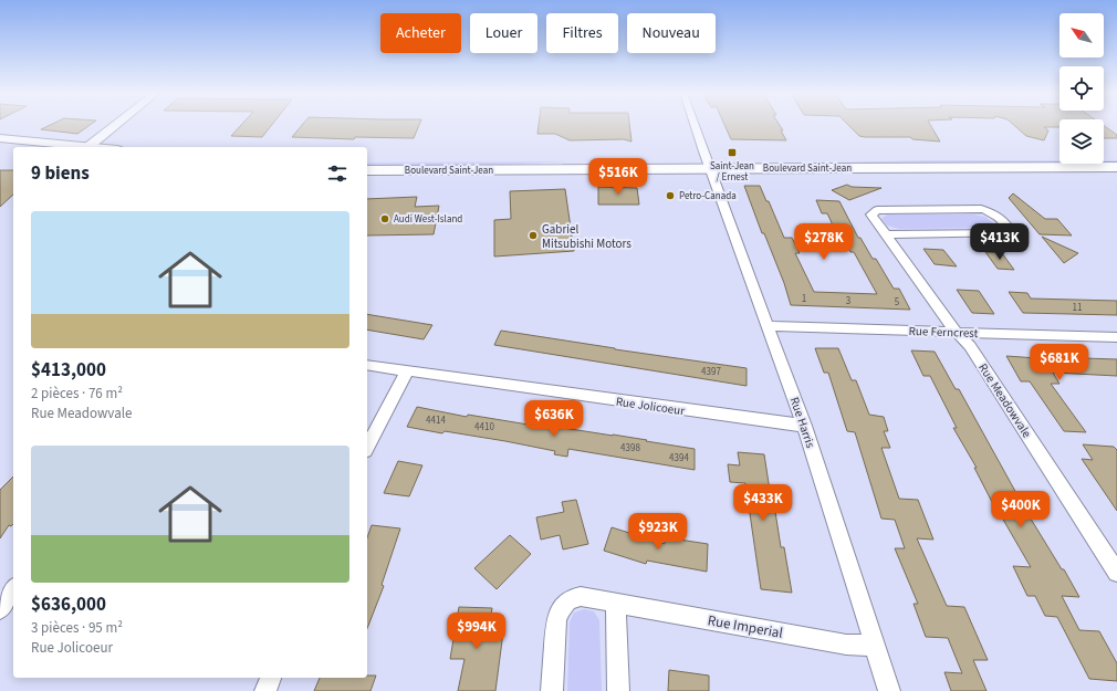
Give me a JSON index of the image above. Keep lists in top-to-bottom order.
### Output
{
  "streets": {
    "main road": ["Boulevard Saint-Jean"],
    "street": [
      "Rue Ferncrest",
      "Rue Meadowvale",
      "Rue Jolicoeur",
      "Rue Harris",
      "Rue Imperial"
    ]
  },
  "crossings": [
    ["Boulevard Saint-Jean", "Rue Harris"],
    ["Rue Ferncrest", "Rue Meadowvale"],
    ["Rue Ferncrest", "Rue Harris"],
    ["Rue Jolicoeur", "Rue Harris"],
    ["Rue Harris", "Rue Imperial"]
  ],
  "places": {
    "transit": ["Saint-Jean / Ernest"],
    "other": ["Petro-Canada", "Audi West-Island", "Gabriel Mitsubishi Motors"]
  },
  "house_numbers": [
    "1",
    "3",
    "5",
    "11",
    "4397",
    "4414",
    "4410",
    "4398",
    "4394"
  ],
  "north": "top left",
  "page": {
    "chip": [
      "Acheter",
      "Louer",
      "Filtres",
      "Nouveau"
    ],
    "heading": "9 biens",
    "price": [
      "$516K",
      "$278K",
      "$413K",
      "$681K",
      "$636K",
      "$433K",
      "$400K",
      "$923K",
      "$994K"
    ],
    "list": [
      {
        "name": "$413,000",
        "note": "2 pièces · 76 m² · Rue Meadowvale"
      },
      {
        "name": "$636,000",
        "note": "3 pièces · 95 m² · Rue Jolicoeur"
      }
    ]
  }
}
